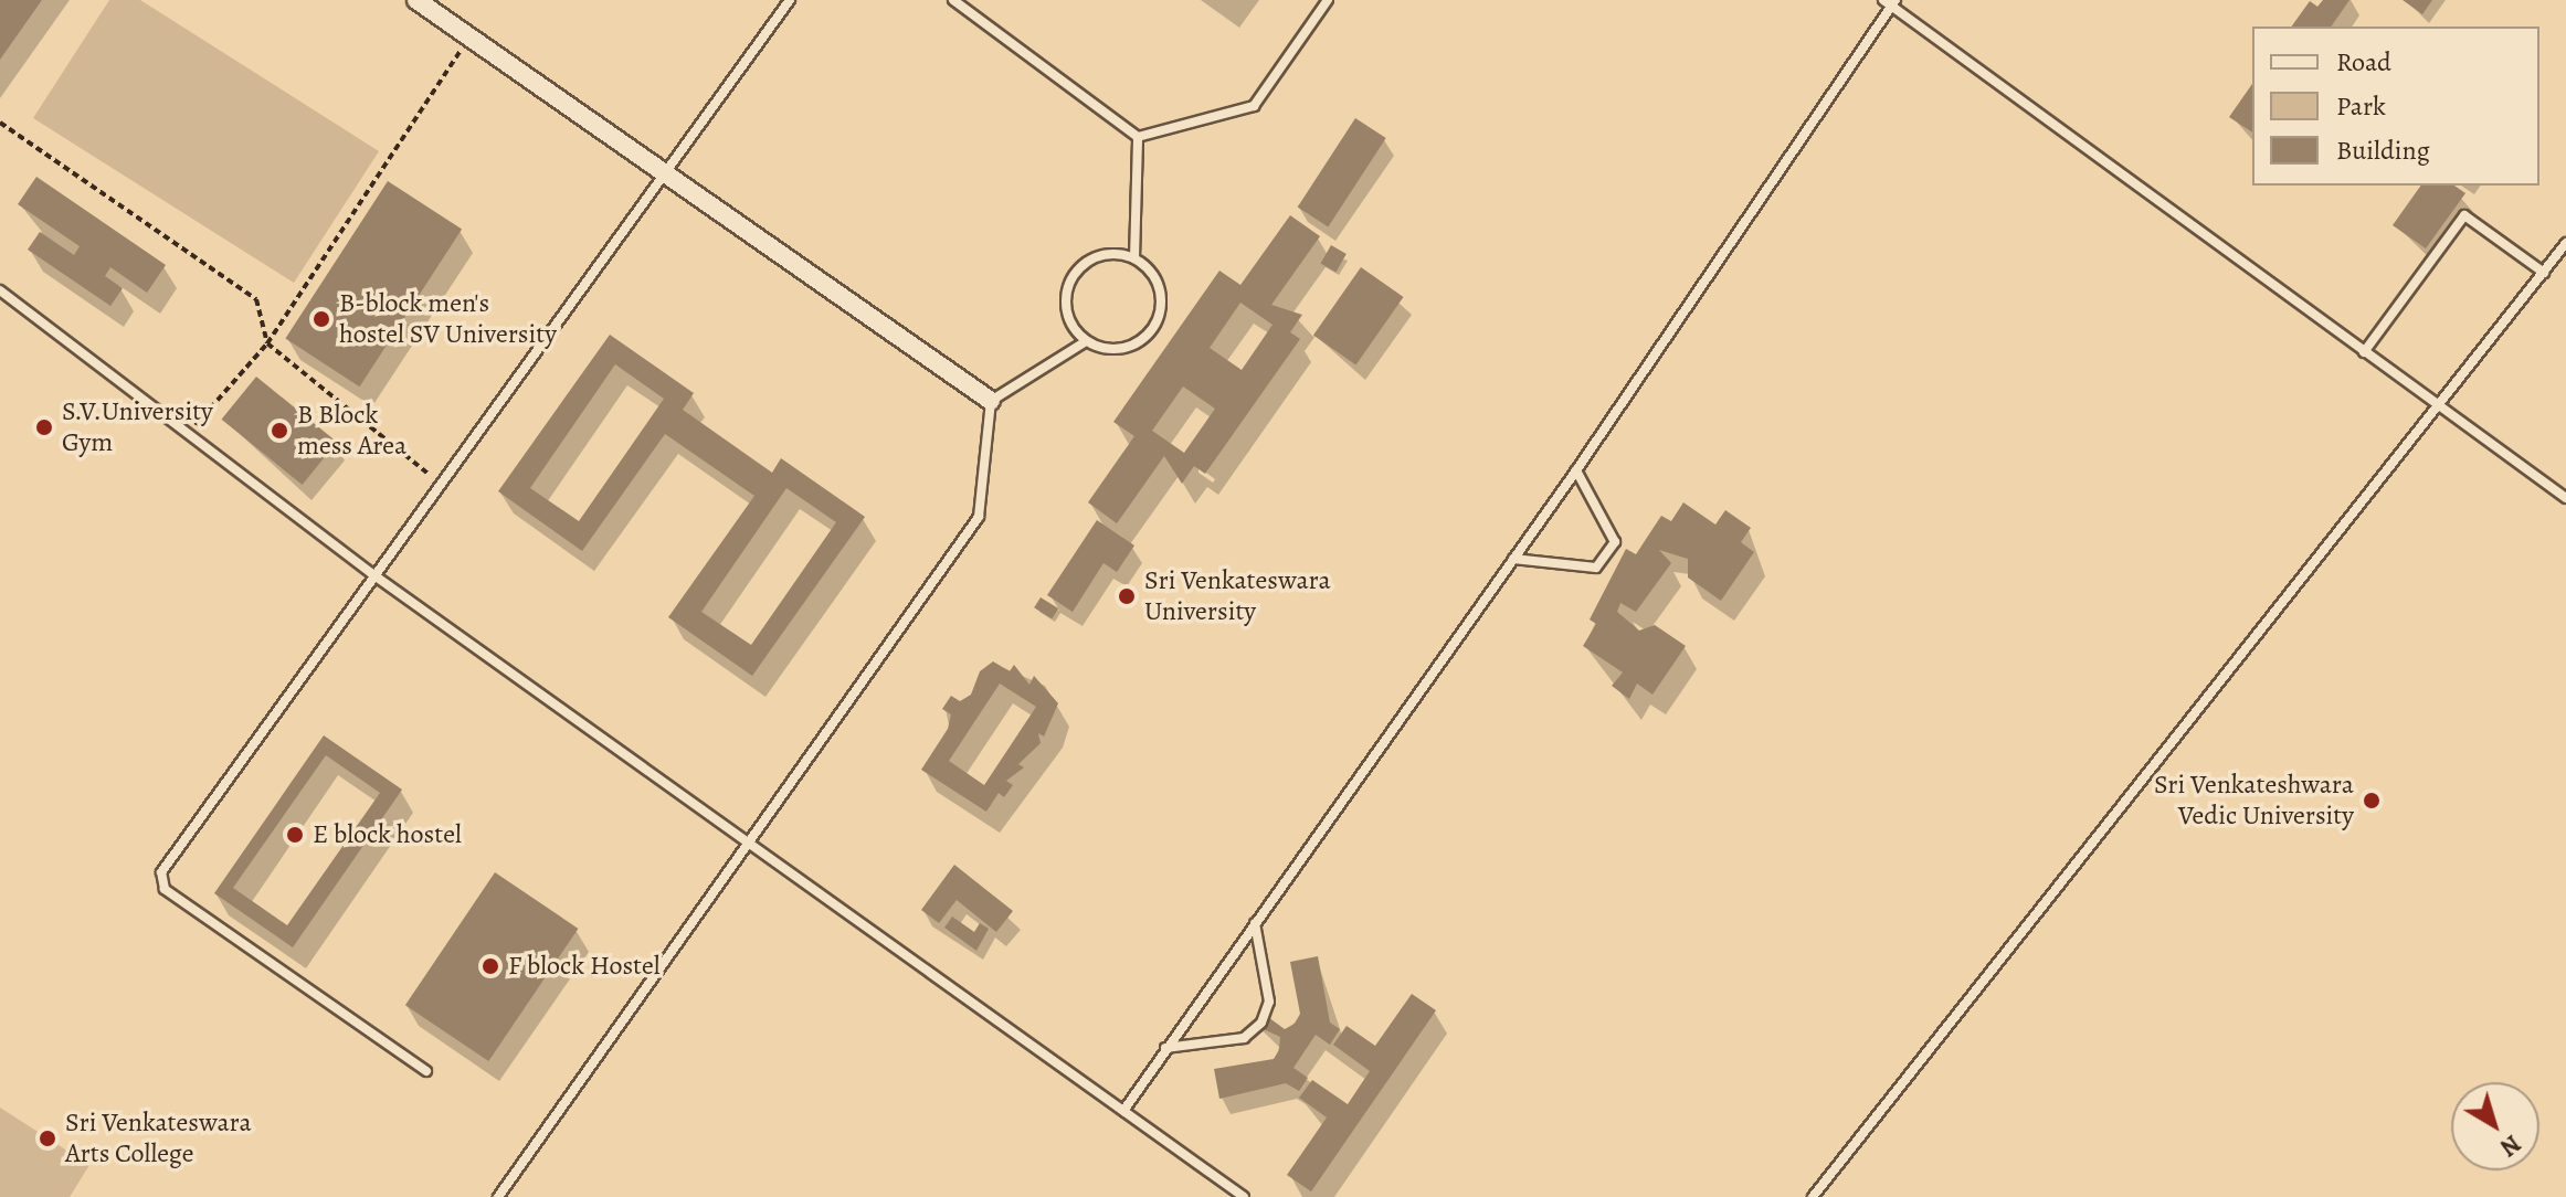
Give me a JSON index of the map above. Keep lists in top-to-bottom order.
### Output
{
  "places": [
    "B-block men's hostel SV University",
    "S.V.University Gym",
    "B Block mess Area",
    "Sri Venkateswara University",
    "Sri Venkateshwara Vedic University",
    "E block hostel",
    "F block Hostel",
    "Sri Venkateswara Arts College"
  ],
  "legend": ["Road", "Park", "Building"],
  "north": "bottom right"
}
